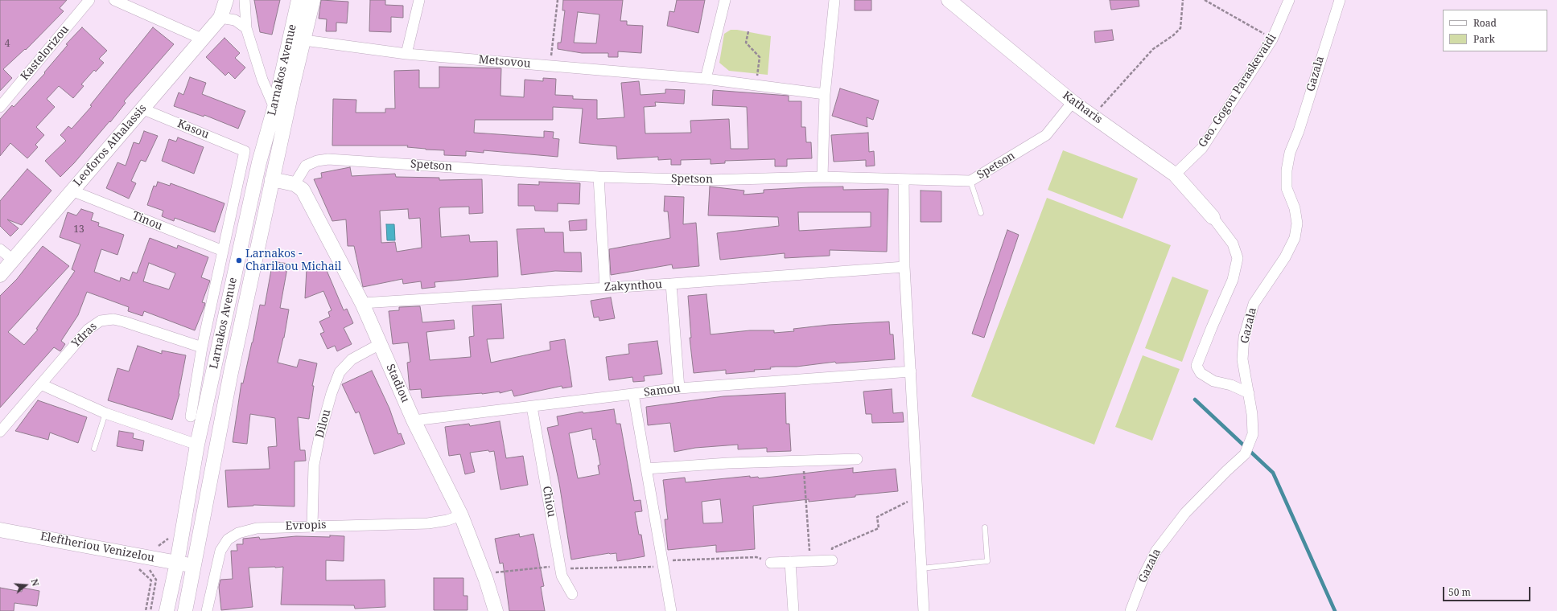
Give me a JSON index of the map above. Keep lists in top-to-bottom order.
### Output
{
  "streets": {
    "main road": [
      "Larnakos Avenue",
      "Katharis",
      "Leoforos Athalassis",
      "Stadiou",
      "Eleftheriou Venizelou"
    ],
    "street": [
      "Kastelorizou",
      "Metsovou",
      "Gazala",
      "Geo. Gogou Paraskevaidi",
      "Kasou",
      "Spetson",
      "Tinou",
      "Zakynthou",
      "Ydras",
      "Samou",
      "Dilou",
      "Chiou",
      "Evropis"
    ]
  },
  "crossings": [
    ["Metsovou", "Larnakos Avenue"],
    ["Larnakos Avenue", "Eleftheriou Venizelou"],
    ["Geo. Gogou Paraskevaidi", "Katharis"],
    ["Katharis", "Spetson"],
    ["Kasou", "Leoforos Athalassis"],
    ["Kasou", "Tinou"],
    ["Leoforos Athalassis", "Tinou"],
    ["Spetson", "Stadiou"],
    ["Zakynthou", "Stadiou"],
    ["Stadiou", "Samou"],
    ["Stadiou", "Dilou"],
    ["Stadiou", "Evropis"],
    ["Samou", "Chiou"],
    ["Dilou", "Evropis"]
  ],
  "places": ["Larnakos - Charilaou Michail"],
  "house_numbers": ["4", "13"],
  "legend": ["Road", "Park"],
  "scale_bar": "50 m",
  "north": "right"
}
